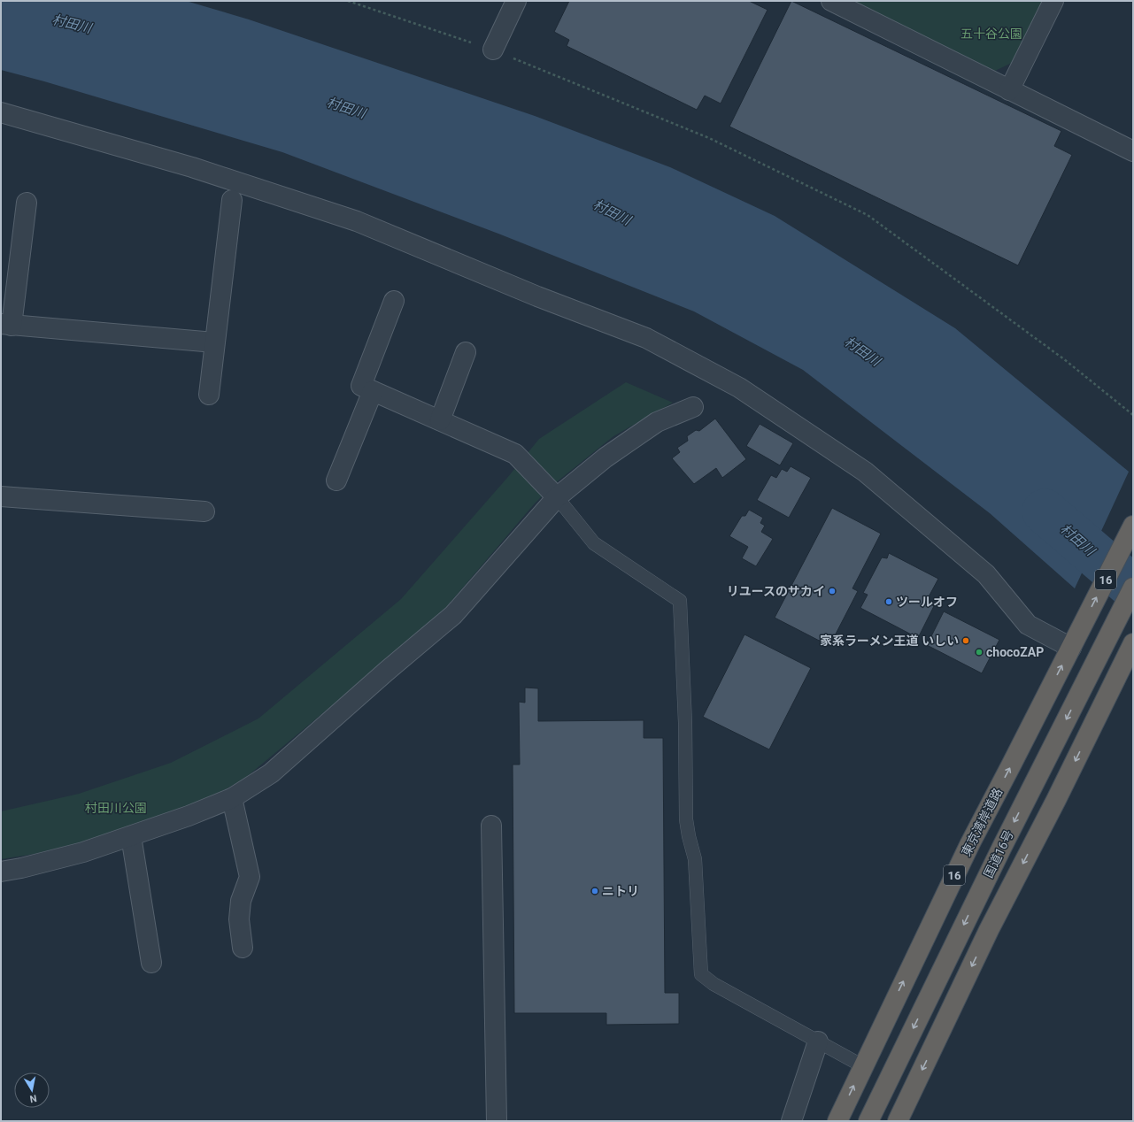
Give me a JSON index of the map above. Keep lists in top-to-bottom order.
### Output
{
  "streets": {
    "highway": ["16", "東京湾岸道路", "国道16号"]
  },
  "water": ["村田川"],
  "parks": ["五十谷公園", "村田川公園"],
  "places": [
    "リユースのサカイ",
    "ツールオフ",
    "家系ラーメン王道 いしい",
    "chocoZAP",
    "ニトリ"
  ],
  "north": "bottom"
}
